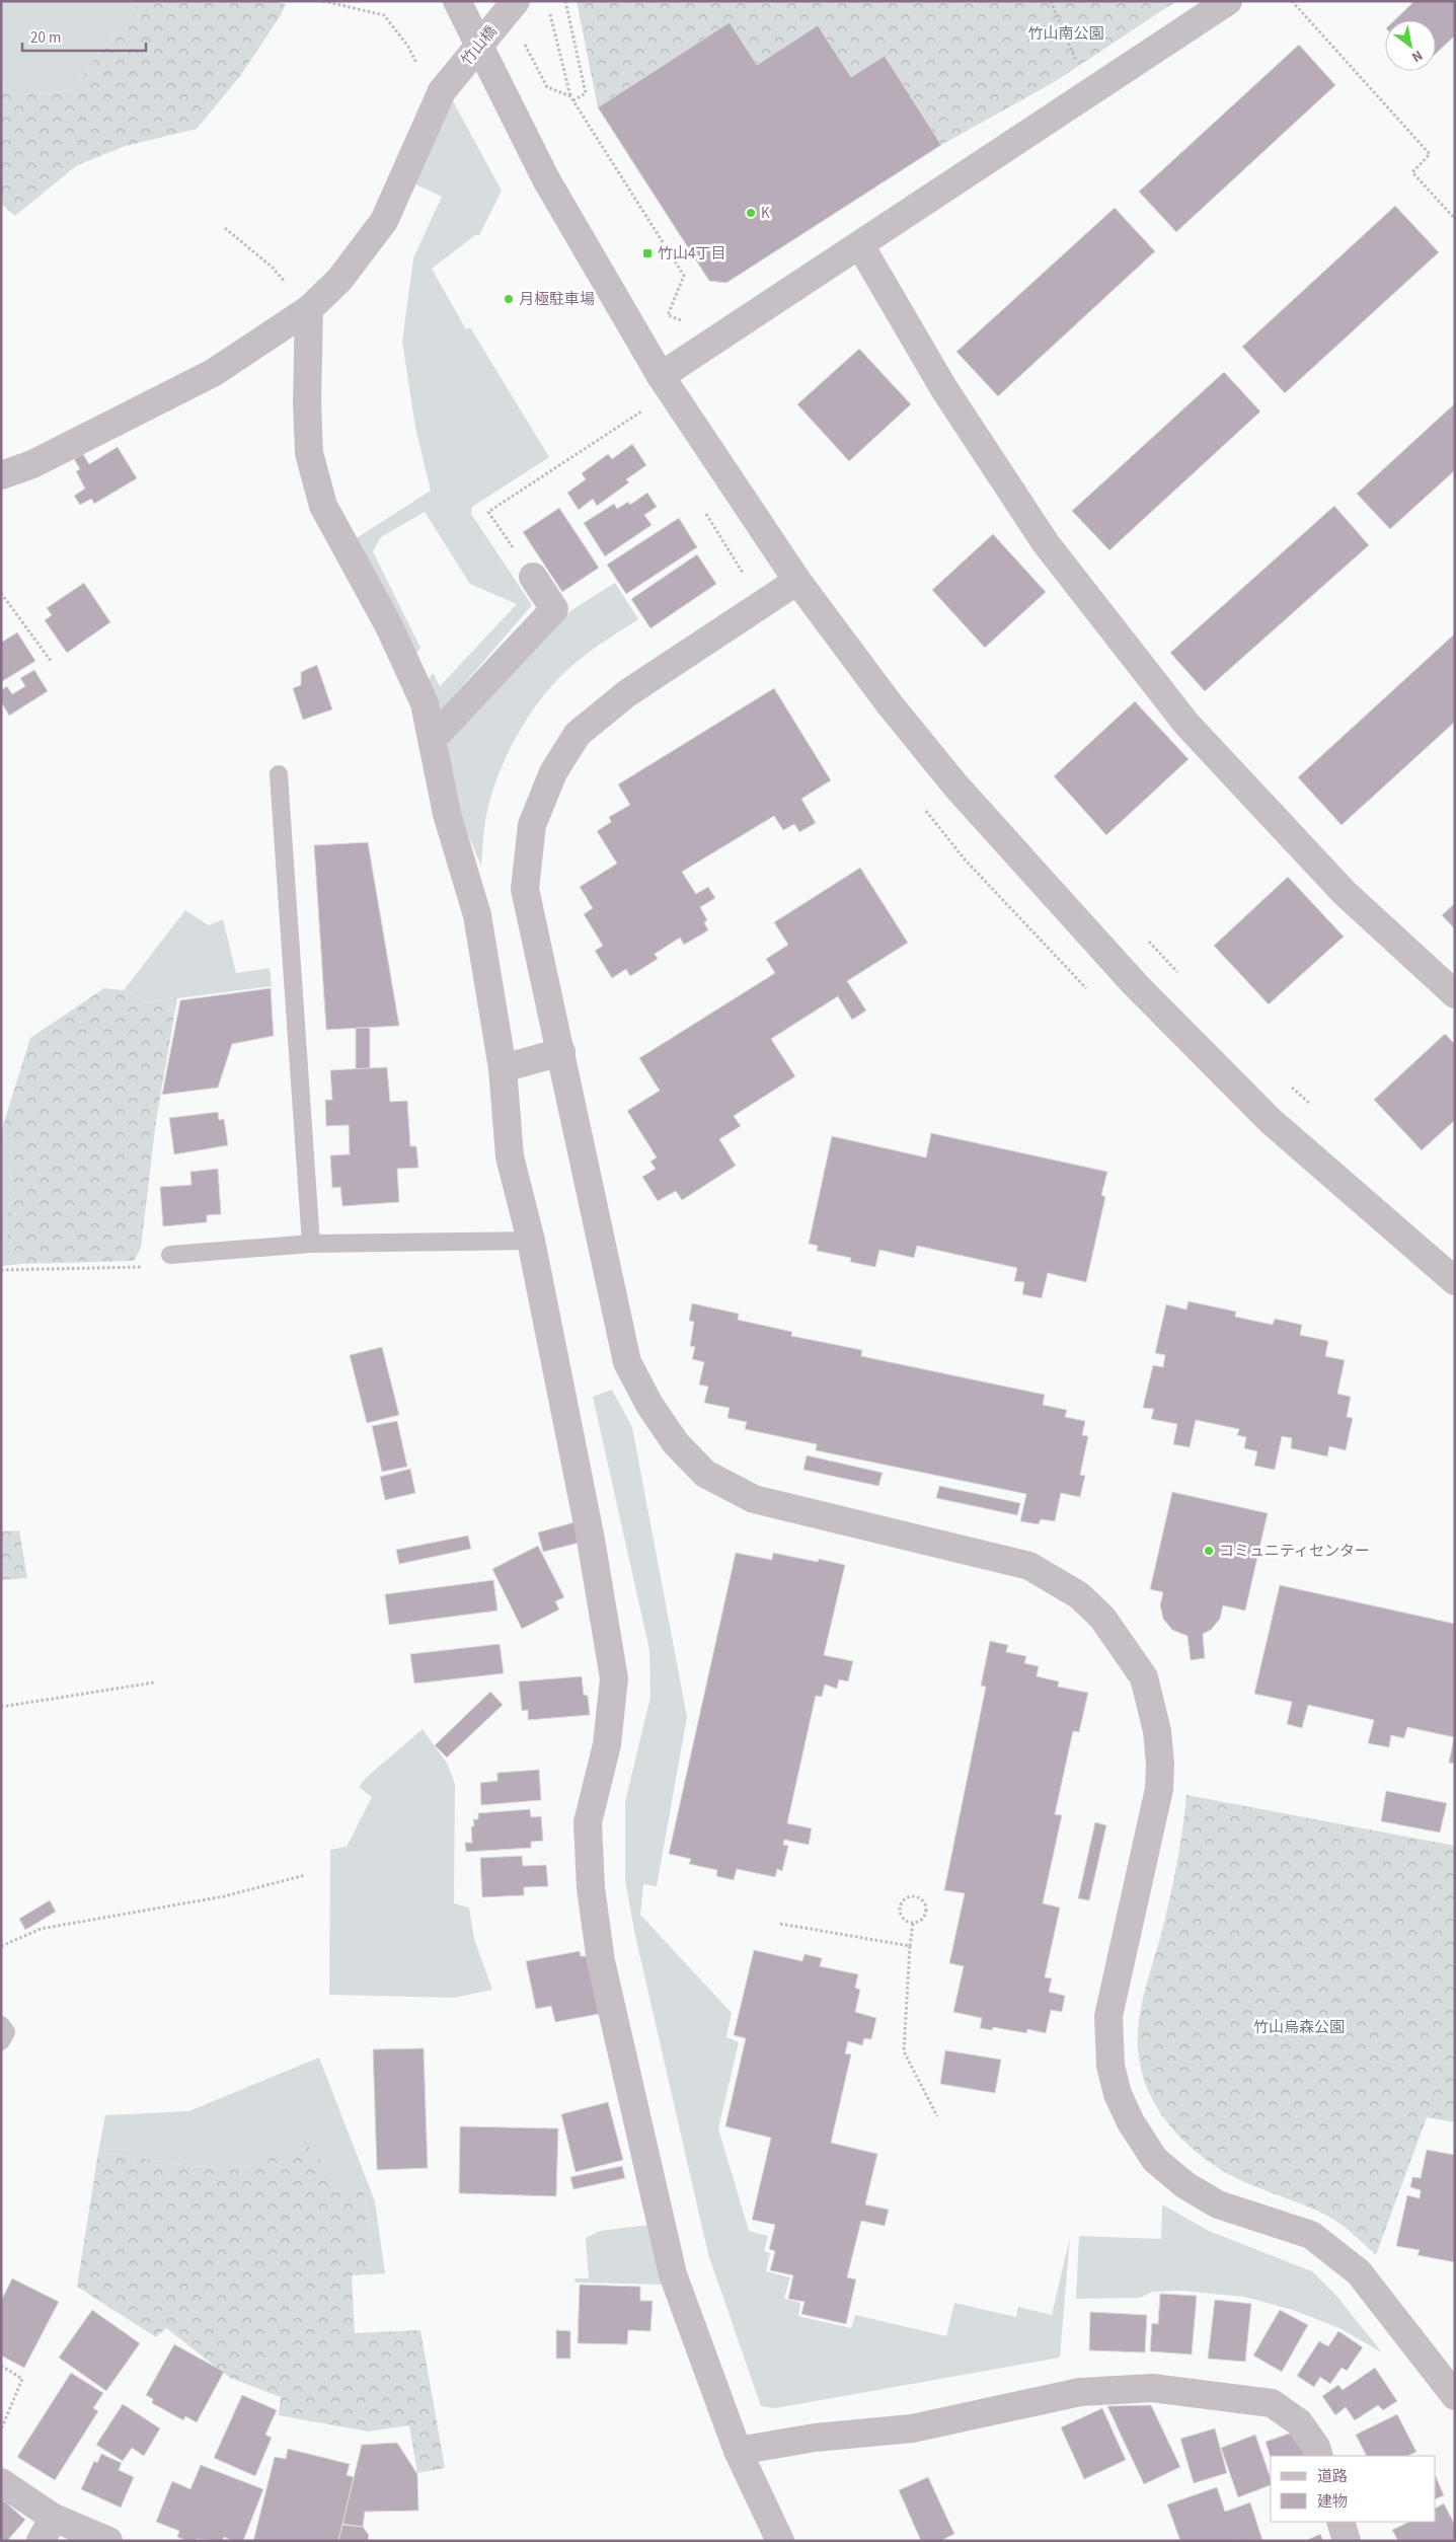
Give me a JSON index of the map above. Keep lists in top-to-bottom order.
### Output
{
  "streets": {
    "street": ["竹山橋"]
  },
  "parks": ["竹山南公園", "竹山烏森公園"],
  "places": {
    "other": ["K", "月極駐車場", "コミュニティセンター"],
    "transit": ["竹山4丁目"]
  },
  "legend": ["道路", "建物"],
  "scale_bar": "20 m",
  "north": "bottom right"
}
